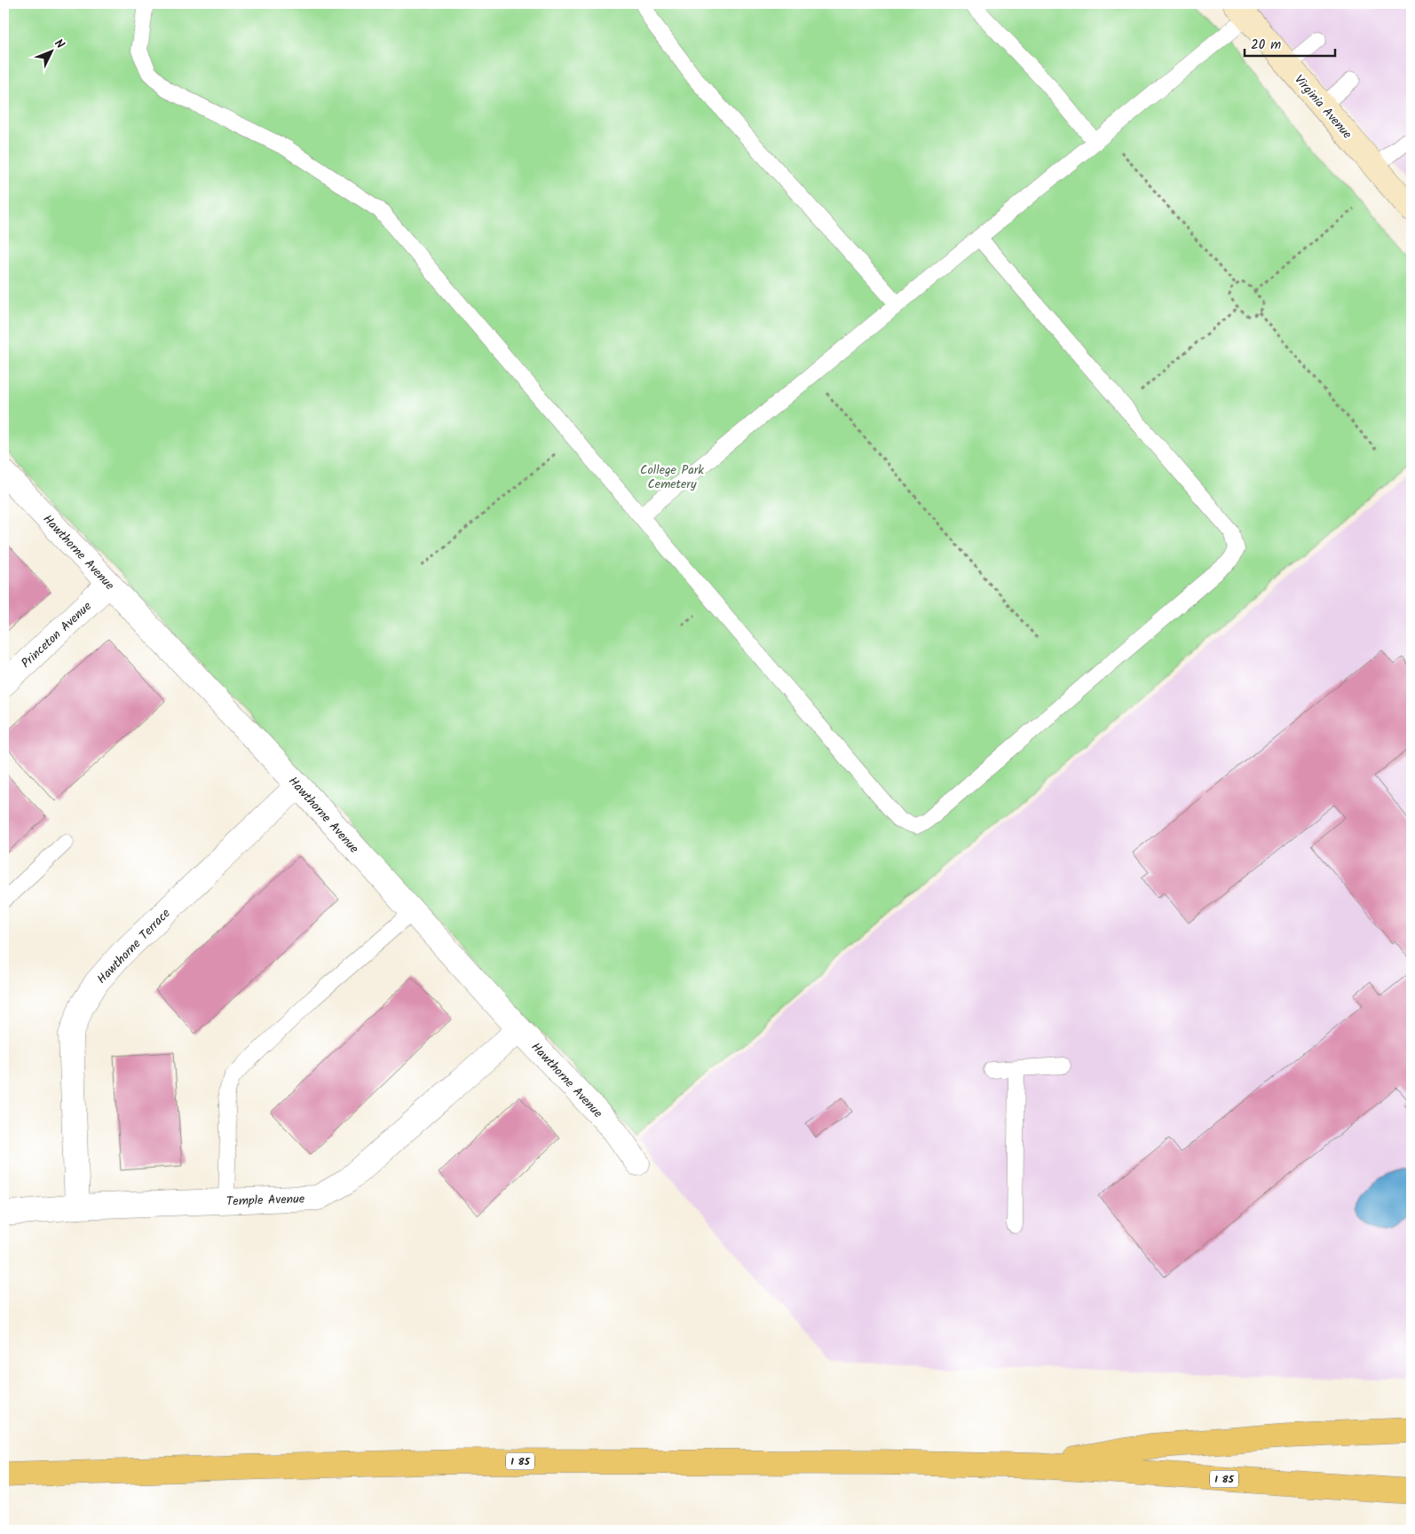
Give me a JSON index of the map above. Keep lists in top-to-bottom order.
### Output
{
  "streets": {
    "highway": ["I 85"],
    "main road": ["Virginia Avenue"],
    "street": [
      "Hawthorne Avenue",
      "Princeton Avenue",
      "Hawthorne Terrace",
      "Temple Avenue"
    ]
  },
  "crossings": [
    ["Hawthorne Avenue", "Princeton Avenue"],
    ["Hawthorne Avenue", "Hawthorne Terrace"],
    ["Hawthorne Avenue", "Temple Avenue"],
    ["Hawthorne Terrace", "Temple Avenue"]
  ],
  "parks": ["College Park Cemetery"],
  "scale_bar": "20 m",
  "north": "top right"
}
